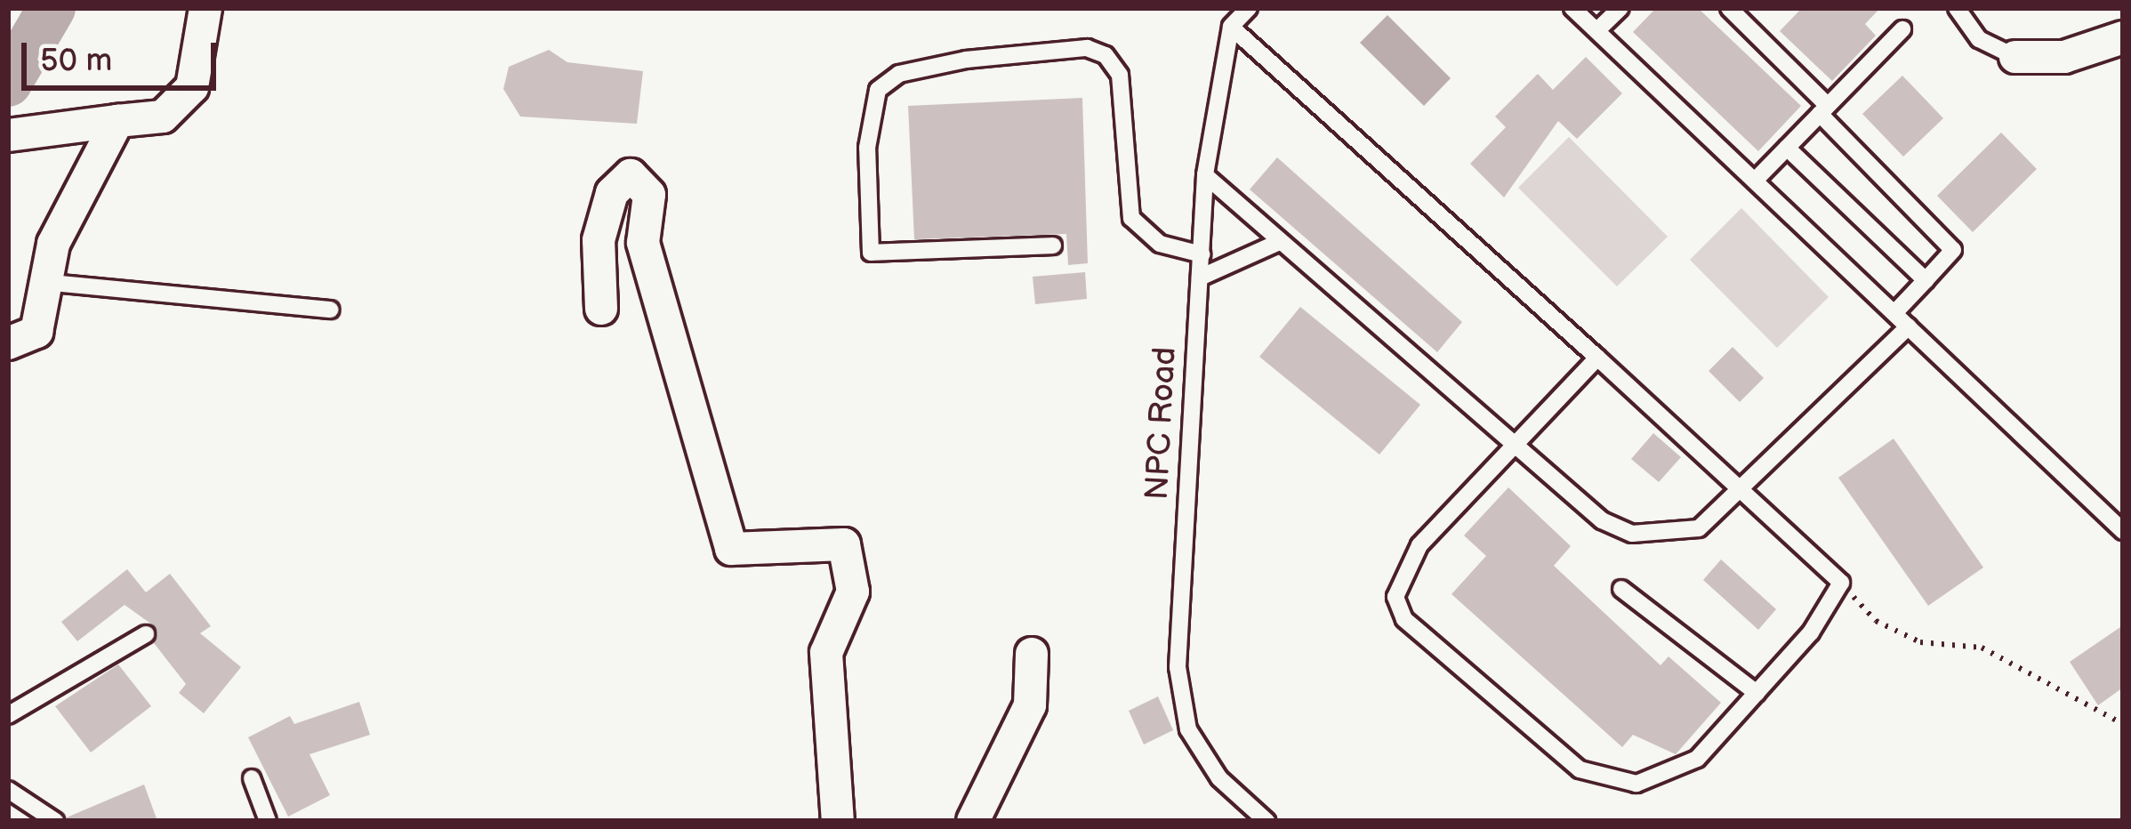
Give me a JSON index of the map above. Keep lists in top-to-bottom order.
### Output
{
  "streets": {
    "lane": ["NPC Road"]
  },
  "scale_bar": "50 m"
}
